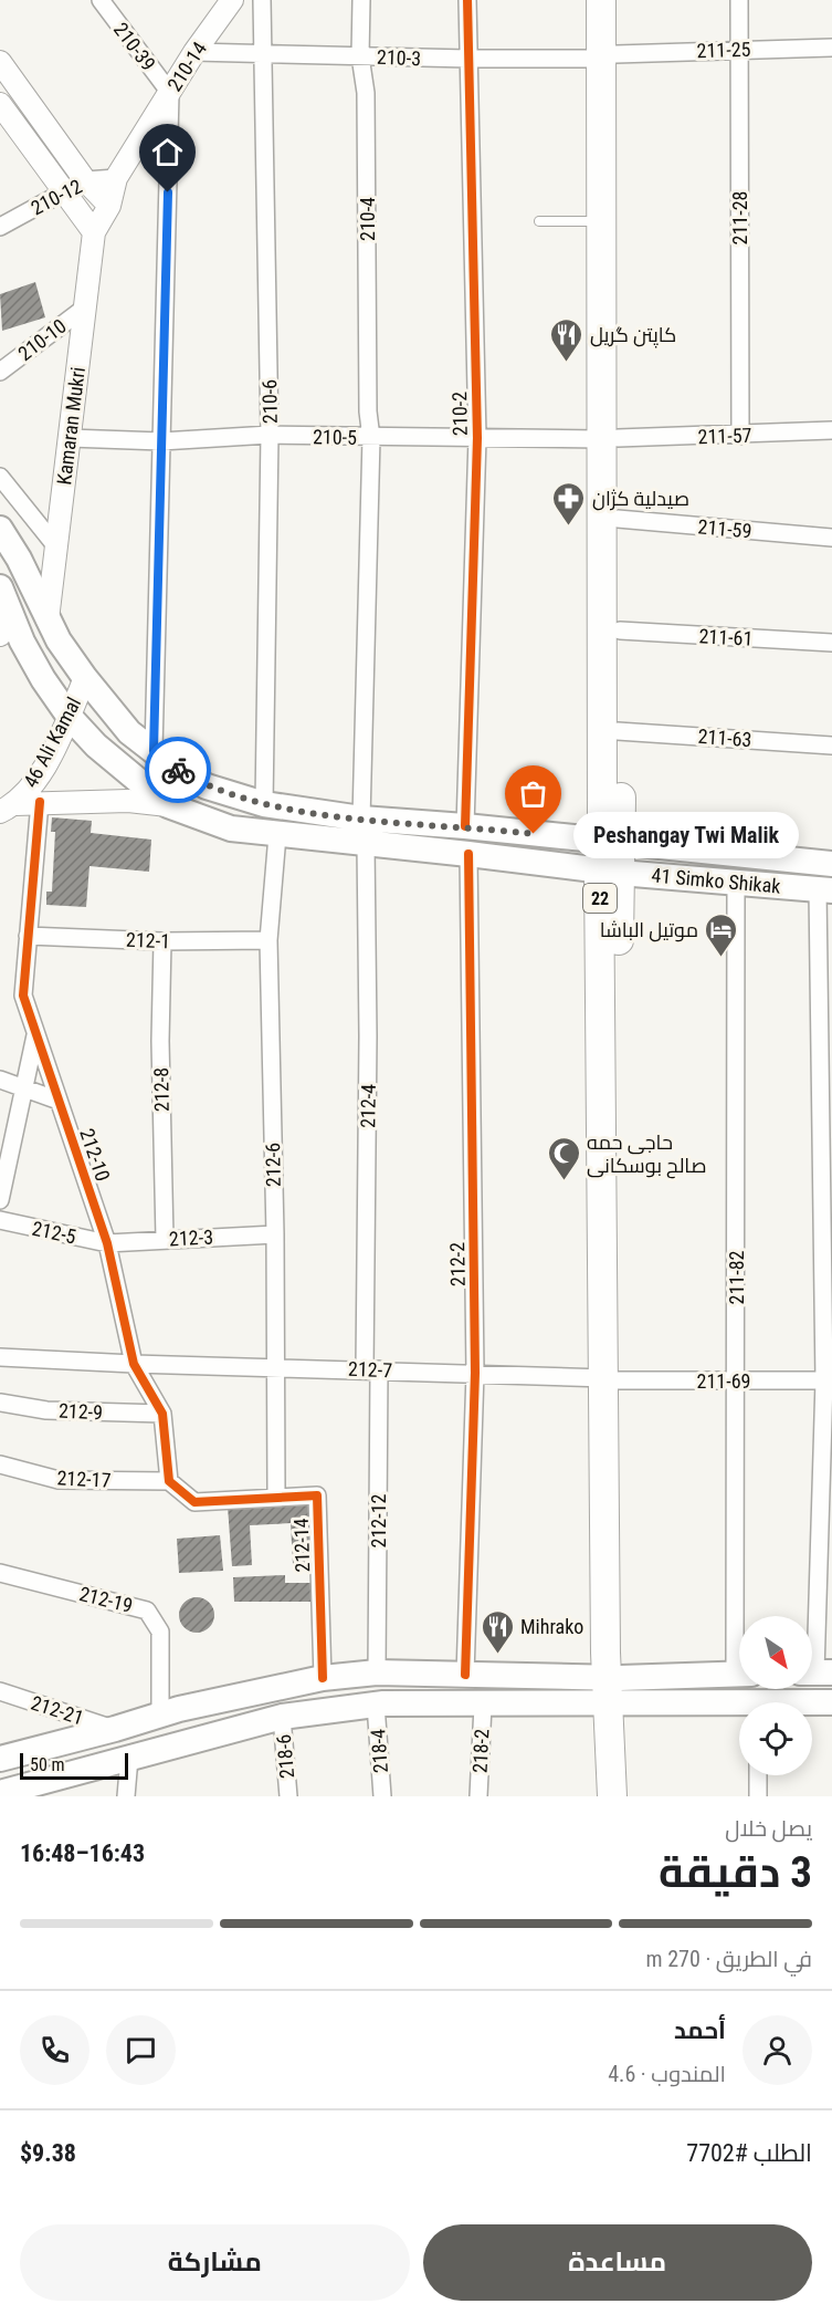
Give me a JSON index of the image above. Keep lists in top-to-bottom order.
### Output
{
  "streets": {
    "main road": ["41 Simko Shikak", "22"],
    "street": [
      "210-39",
      "211-25",
      "210-3",
      "210-14",
      "210-12",
      "211-28",
      "210-4",
      "210-10",
      "210-6",
      "210-2",
      "Kamaran Mukri",
      "211-57",
      "210-5",
      "211-59",
      "211-61",
      "211-63",
      "46 Ali Kamal",
      "212-1",
      "212-8",
      "212-4",
      "212-10",
      "212-6",
      "212-5",
      "212-3",
      "212-2",
      "211-82",
      "212-7",
      "211-69",
      "212-9",
      "212-17",
      "212-12",
      "212-14",
      "212-19",
      "212-21",
      "218-4",
      "218-2",
      "218-6"
    ]
  },
  "crossings": [
    ["210-39", "210-14"],
    ["211-25", "210-3"],
    ["211-25", "211-28"],
    ["211-25", "22"],
    ["210-3", "210-14"],
    ["210-3", "210-4"],
    ["210-3", "210-6"],
    ["210-3", "210-2"],
    ["210-3", "22"],
    ["210-14", "210-12"],
    ["210-14", "Kamaran Mukri"],
    ["211-28", "211-57"],
    ["210-4", "210-5"],
    ["210-10", "Kamaran Mukri"],
    ["210-6", "210-5"],
    ["210-2", "210-5"],
    ["Kamaran Mukri", "210-5"],
    ["211-57", "210-5"],
    ["211-57", "22"],
    ["210-5", "22"],
    ["211-59", "22"],
    ["211-61", "22"],
    ["211-63", "22"],
    ["46 Ali Kamal", "212-10"],
    ["41 Simko Shikak", "22"],
    ["41 Simko Shikak", "211-82"],
    ["22", "212-7"],
    ["22", "211-69"],
    ["212-1", "212-8"],
    ["212-1", "212-10"],
    ["212-1", "212-6"],
    ["212-8", "212-3"],
    ["212-4", "212-7"],
    ["212-4", "212-12"],
    ["212-10", "212-5"],
    ["212-10", "212-3"],
    ["212-10", "212-7"],
    ["212-10", "212-9"],
    ["212-10", "212-17"],
    ["212-10", "212-14"],
    ["212-6", "212-3"],
    ["212-6", "212-7"],
    ["212-6", "212-14"],
    ["212-5", "212-3"],
    ["212-2", "212-7"],
    ["211-82", "211-69"],
    ["212-7", "211-69"],
    ["212-7", "212-12"],
    ["212-17", "212-14"]
  ],
  "places": {
    "restaurant": ["کاپتن گریل", "Mihrako"],
    "pharmacy": ["صيدلية كژان"],
    "other": ["Peshangay Twi Malik"],
    "hotel": ["موتيل الباشا"],
    "mosque": ["حاجی حمه صالح بوسکانی"]
  },
  "scale_bar": "50 m",
  "north": "bottom right",
  "page": {
    "bubble": "Peshangay Twi Malik",
    "scale": "50 m",
    "heading": ["3 دقيقة", "يصل خلال", "16:43–16:48"],
    "panel": [
      "أحمد",
      "المندوب · 4.6",
      "الطلب #7702",
      "$9.38"
    ],
    "bar": "في الطريق · 270 m",
    "buttons": ["مساعدة", "مشاركة"]
  }
}
